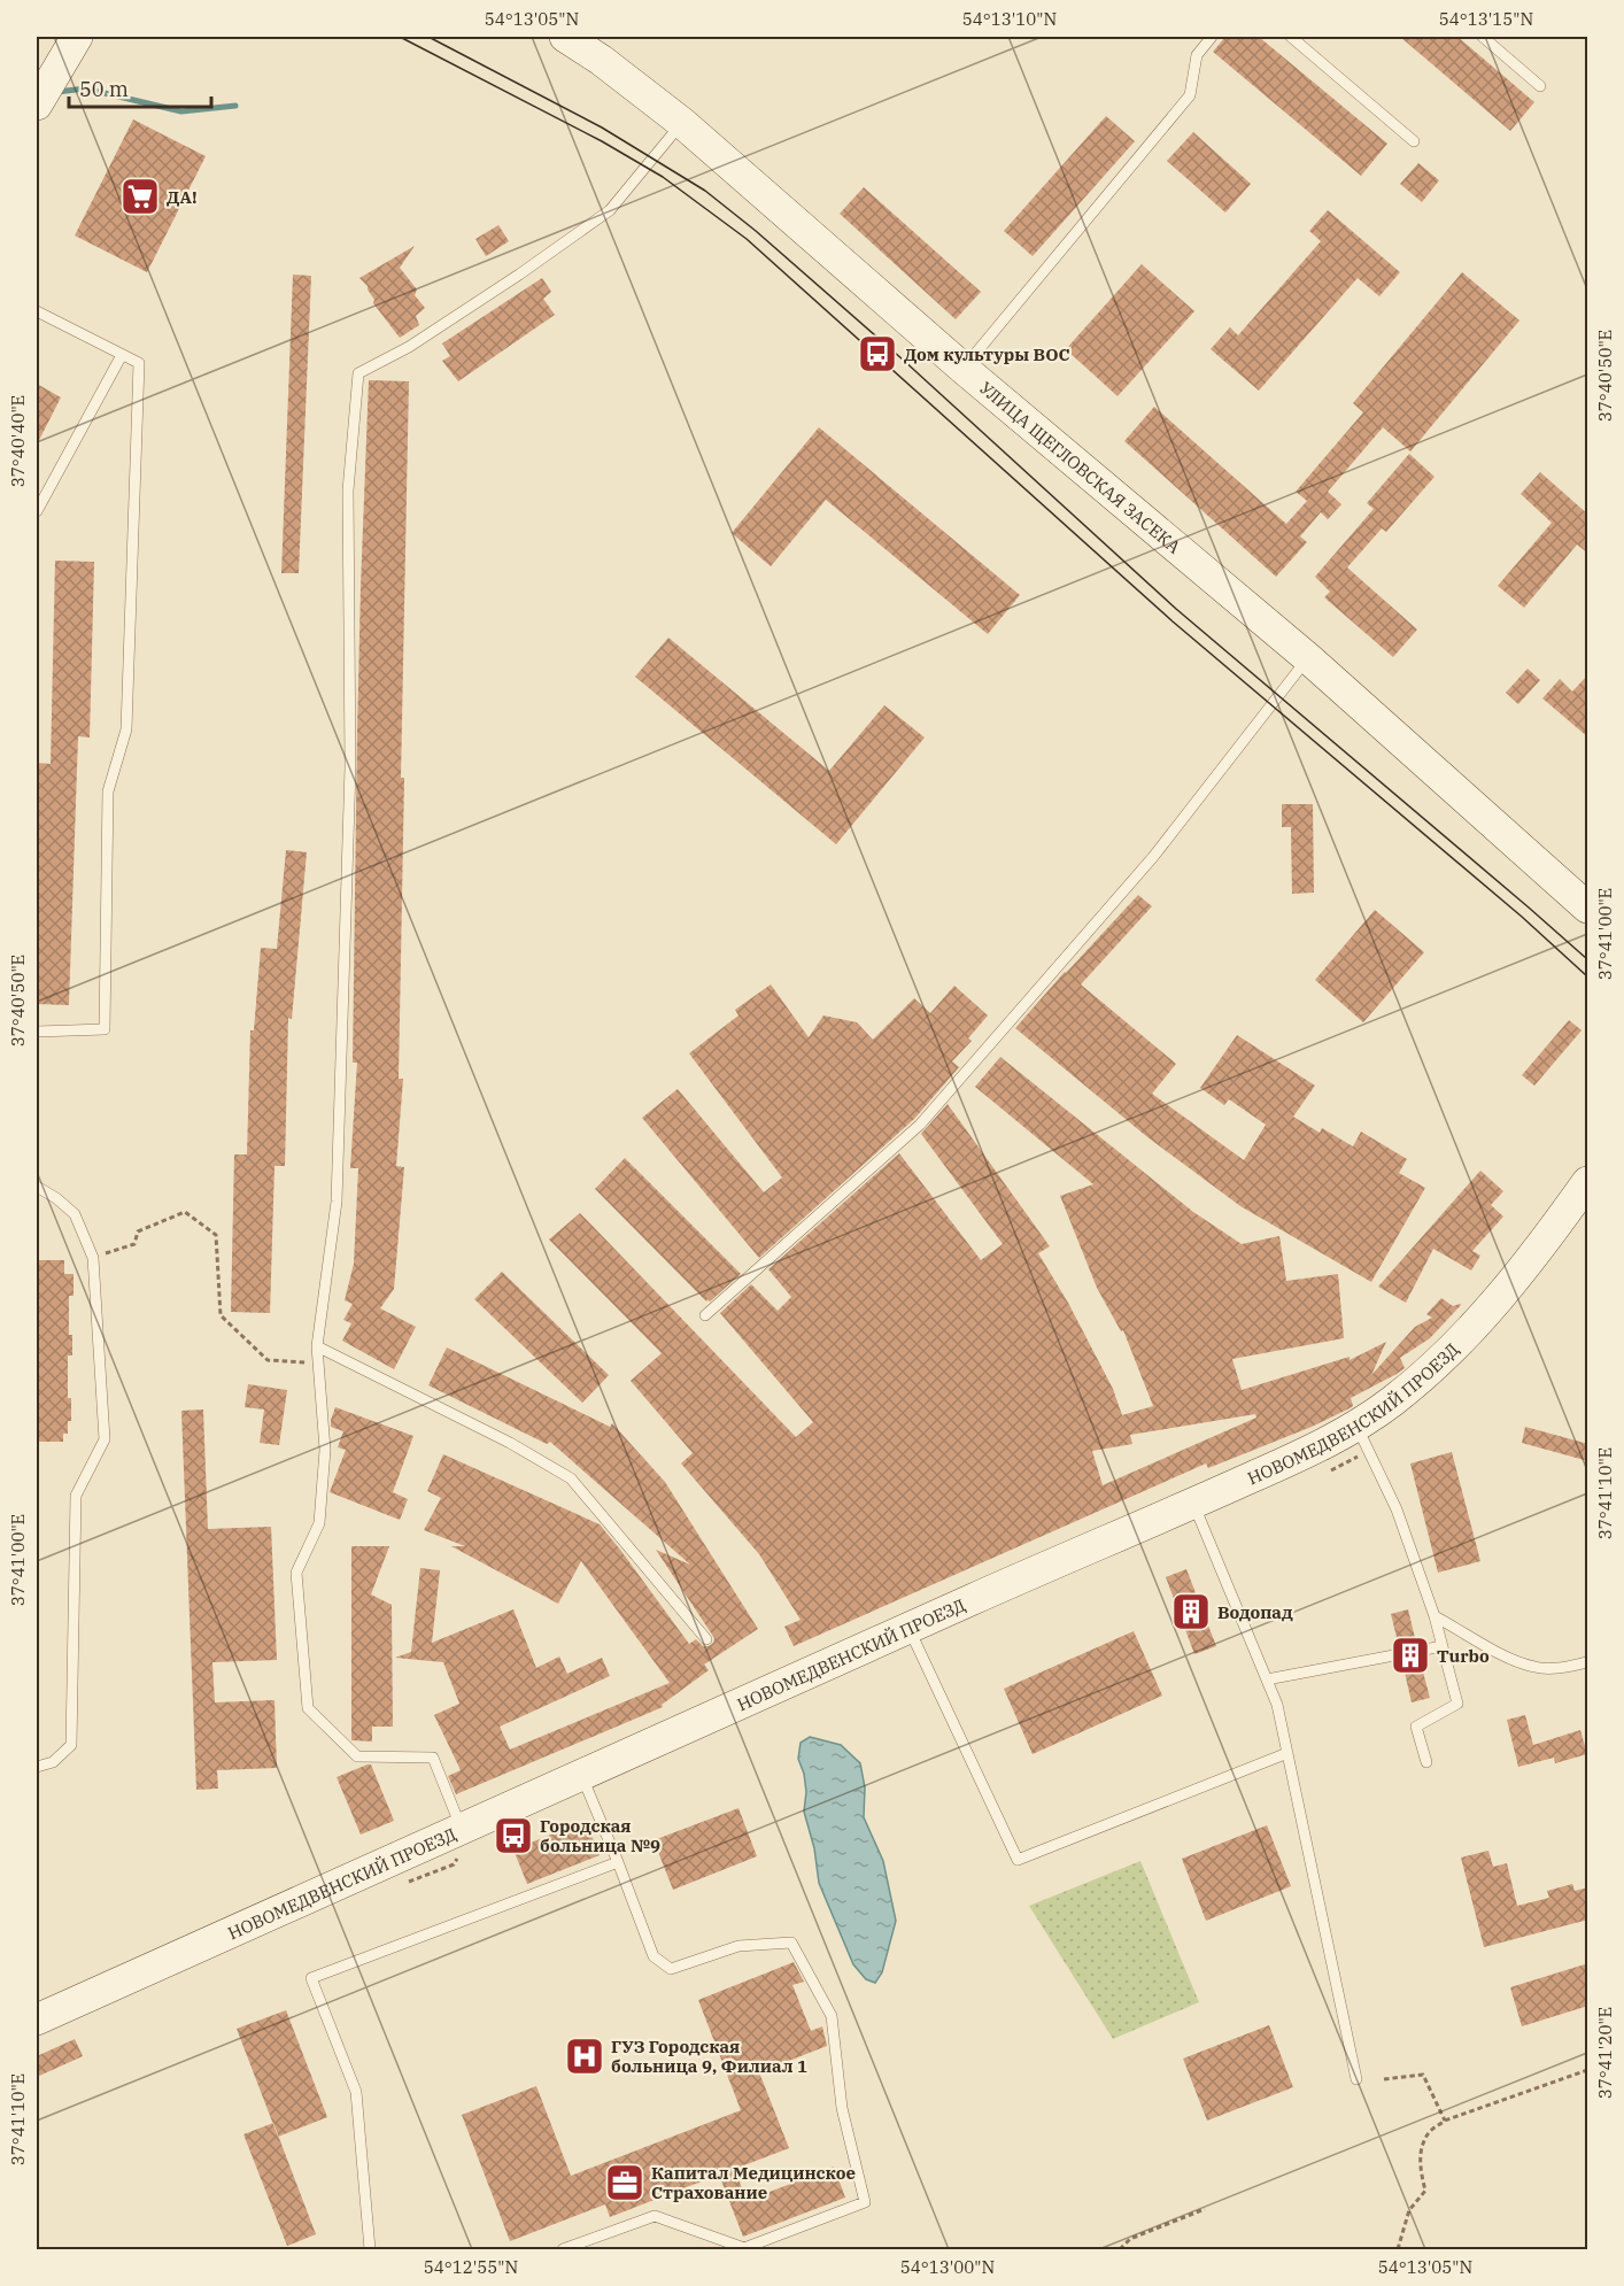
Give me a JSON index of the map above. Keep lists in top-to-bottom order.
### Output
{
  "streets": {
    "street": ["УЛИЦА ЩЕГЛОВСКАЯ ЗАСЕКА", "НОВОМЕДВЕНСКИЙ ПРОЕЗД"]
  },
  "places": {
    "supermarket": ["ДА!"],
    "bus stop": ["Дом культуры ВОС", "Городская больница №9"],
    "building": ["Водопад", "Turbo"],
    "hospital": ["ГУЗ Городская больница 9, Филиал 1"],
    "office": ["Капитал Медицинское Страхование"]
  },
  "scale_bar": "50 m",
  "coordinates": [
    "54°13'05\"N",
    "54°13'10\"N",
    "54°13'15\"N",
    "37°40'50\"E",
    "37°40'40\"E",
    "37°41'00\"E",
    "37°41'10\"E",
    "37°41'20\"E",
    "54°12'55\"N",
    "54°13'00\"N"
  ]
}
